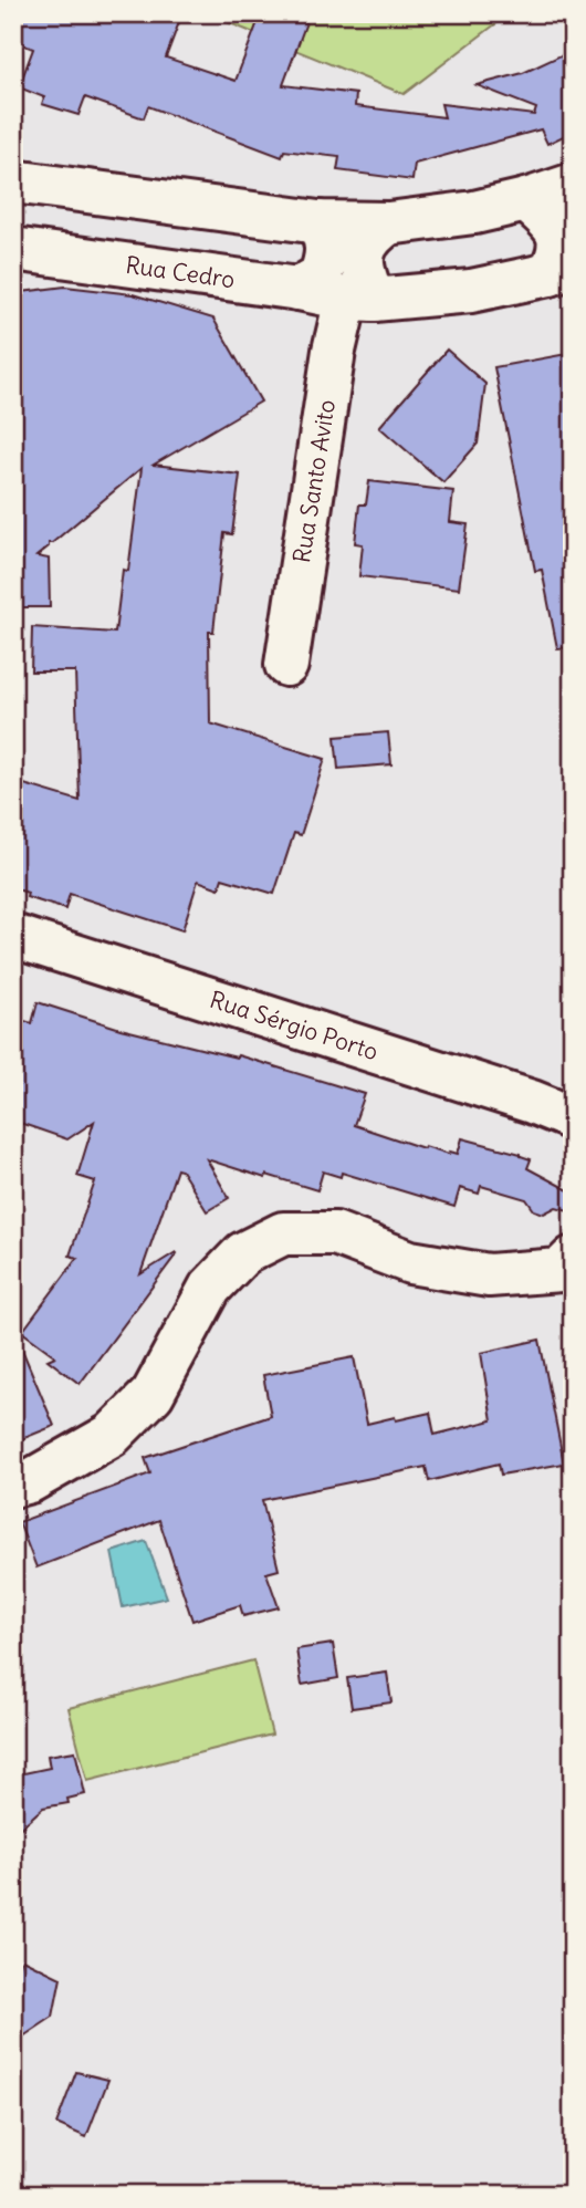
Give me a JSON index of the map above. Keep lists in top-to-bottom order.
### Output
{
  "streets": {
    "street": ["Rua Cedro", "Rua Santo Avito", "Rua Sérgio Porto"]
  },
  "crossings": [
    ["Rua Cedro", "Rua Santo Avito"]
  ]
}
